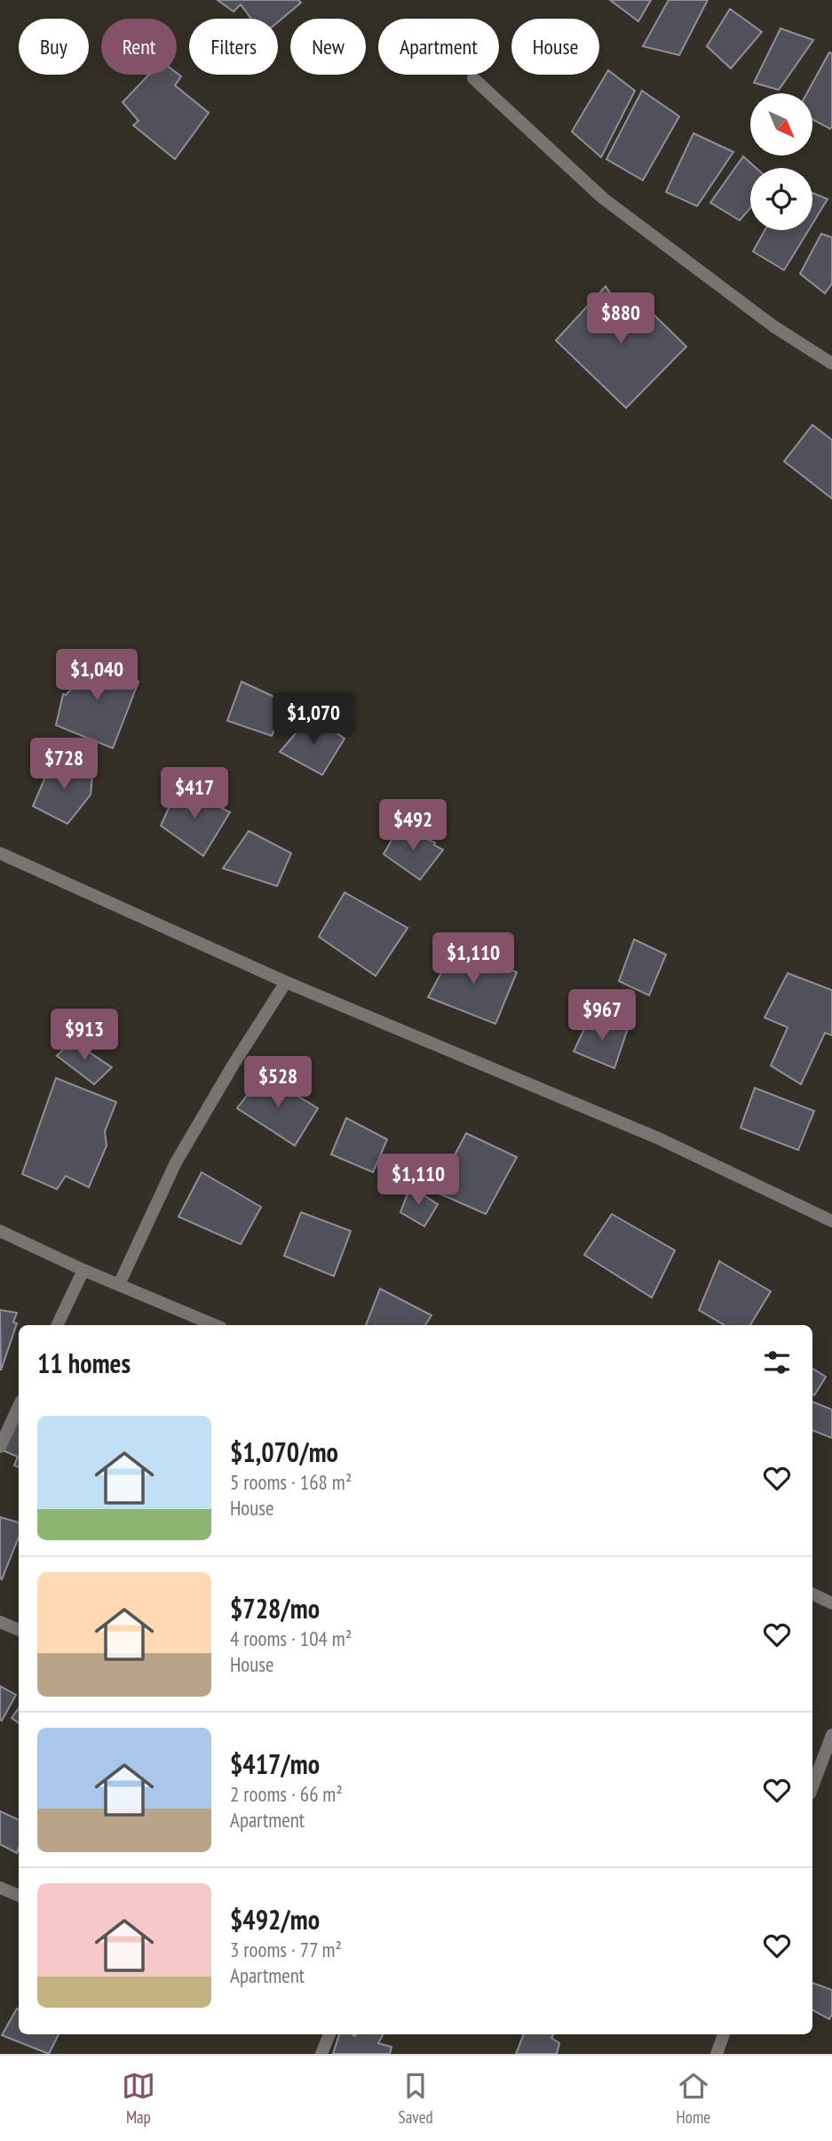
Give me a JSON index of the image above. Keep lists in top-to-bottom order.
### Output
{
  "north": "bottom right",
  "page": {
    "chip": [
      "Buy",
      "Rent",
      "Filters",
      "New",
      "Apartment",
      "House"
    ],
    "price": [
      "$880",
      "$1,040",
      "$1,070",
      "$728",
      "$417",
      "$492",
      "$1,110",
      "$967",
      "$913",
      "$528",
      "$1,110"
    ],
    "heading": "11 homes",
    "list": [
      {
        "name": "$1,070/mo",
        "note": "5 rooms · 168 m² · House"
      },
      {
        "name": "$728/mo",
        "note": "4 rooms · 104 m² · House"
      },
      {
        "name": "$417/mo",
        "note": "2 rooms · 66 m² · Apartment"
      },
      {
        "name": "$492/mo",
        "note": "3 rooms · 77 m² · Apartment"
      }
    ],
    "tabs": ["Map", "Saved", "Home"]
  }
}
